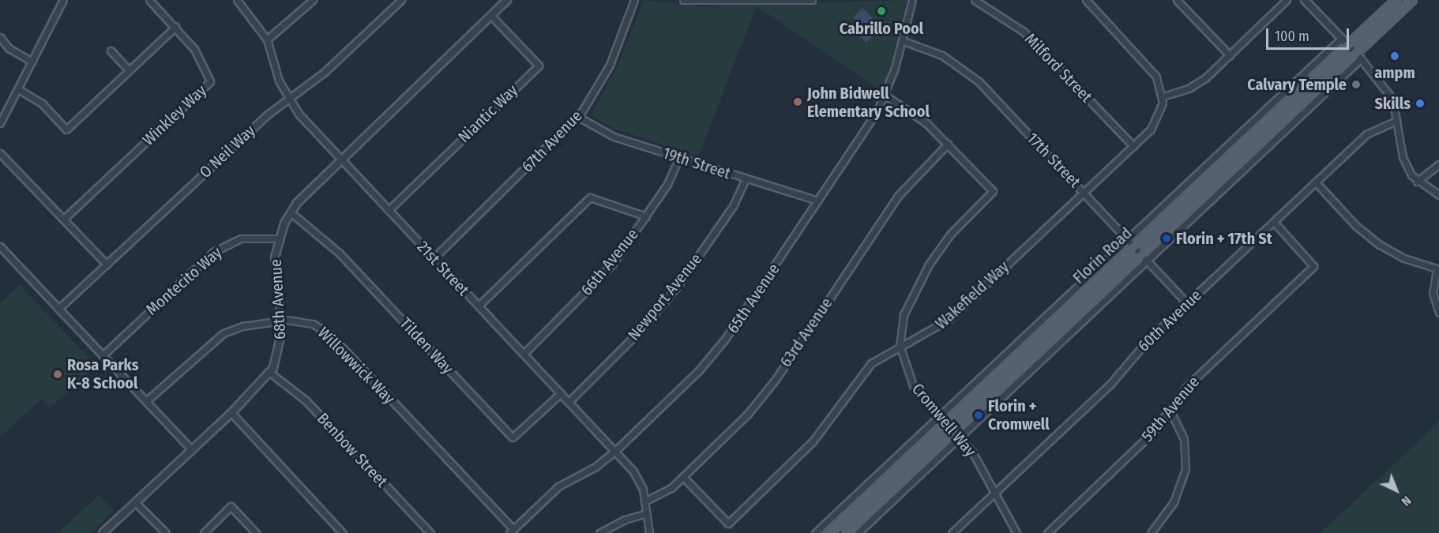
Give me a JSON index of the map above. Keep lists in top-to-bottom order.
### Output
{
  "streets": {
    "main road": ["Florin Road"],
    "street": [
      "Milford Street",
      "Niantic Way",
      "Winkley Way",
      "67th Avenue",
      "O Neil Way",
      "17th Street",
      "19th Street",
      "66th Avenue",
      "21st Street",
      "Montecito Way",
      "Wakefield Way",
      "Newport Avenue",
      "65th Avenue",
      "68th Avenue",
      "60th Avenue",
      "63rd Avenue",
      "Tilden Way",
      "Willowwick Way",
      "59th Avenue",
      "Cromwell Way",
      "Benbow Street"
    ]
  },
  "crossings": [
    ["Milford Street", "Wakefield Way"],
    ["Niantic Way", "21st Street"],
    ["Niantic Way", "68th Avenue"],
    ["67th Avenue", "19th Street"],
    ["67th Avenue", "21st Street"],
    ["O Neil Way", "21st Street"],
    ["17th Street", "Florin Road"],
    ["17th Street", "Wakefield Way"],
    ["17th Street", "65th Avenue"],
    ["17th Street", "60th Avenue"],
    ["19th Street", "66th Avenue"],
    ["19th Street", "Newport Avenue"],
    ["19th Street", "65th Avenue"],
    ["Florin Road", "Cromwell Way"],
    ["66th Avenue", "21st Street"],
    ["21st Street", "Newport Avenue"],
    ["21st Street", "65th Avenue"],
    ["21st Street", "68th Avenue"],
    ["21st Street", "63rd Avenue"],
    ["21st Street", "Tilden Way"],
    ["Montecito Way", "68th Avenue"],
    ["Wakefield Way", "63rd Avenue"],
    ["Wakefield Way", "Cromwell Way"],
    ["65th Avenue", "Willowwick Way"],
    ["65th Avenue", "Cromwell Way"],
    ["68th Avenue", "Tilden Way"],
    ["68th Avenue", "Willowwick Way"],
    ["68th Avenue", "Benbow Street"],
    ["60th Avenue", "59th Avenue"],
    ["60th Avenue", "Cromwell Way"],
    ["63rd Avenue", "Cromwell Way"]
  ],
  "places": [
    "Cabrillo Pool",
    "ampm",
    "Calvary Temple",
    "John Bidwell Elementary School",
    "Skills",
    "Florin + 17th St",
    "Rosa Parks K-8 School",
    "Florin + Cromwell"
  ],
  "scale_bar": "100 m",
  "north": "bottom right"
}
